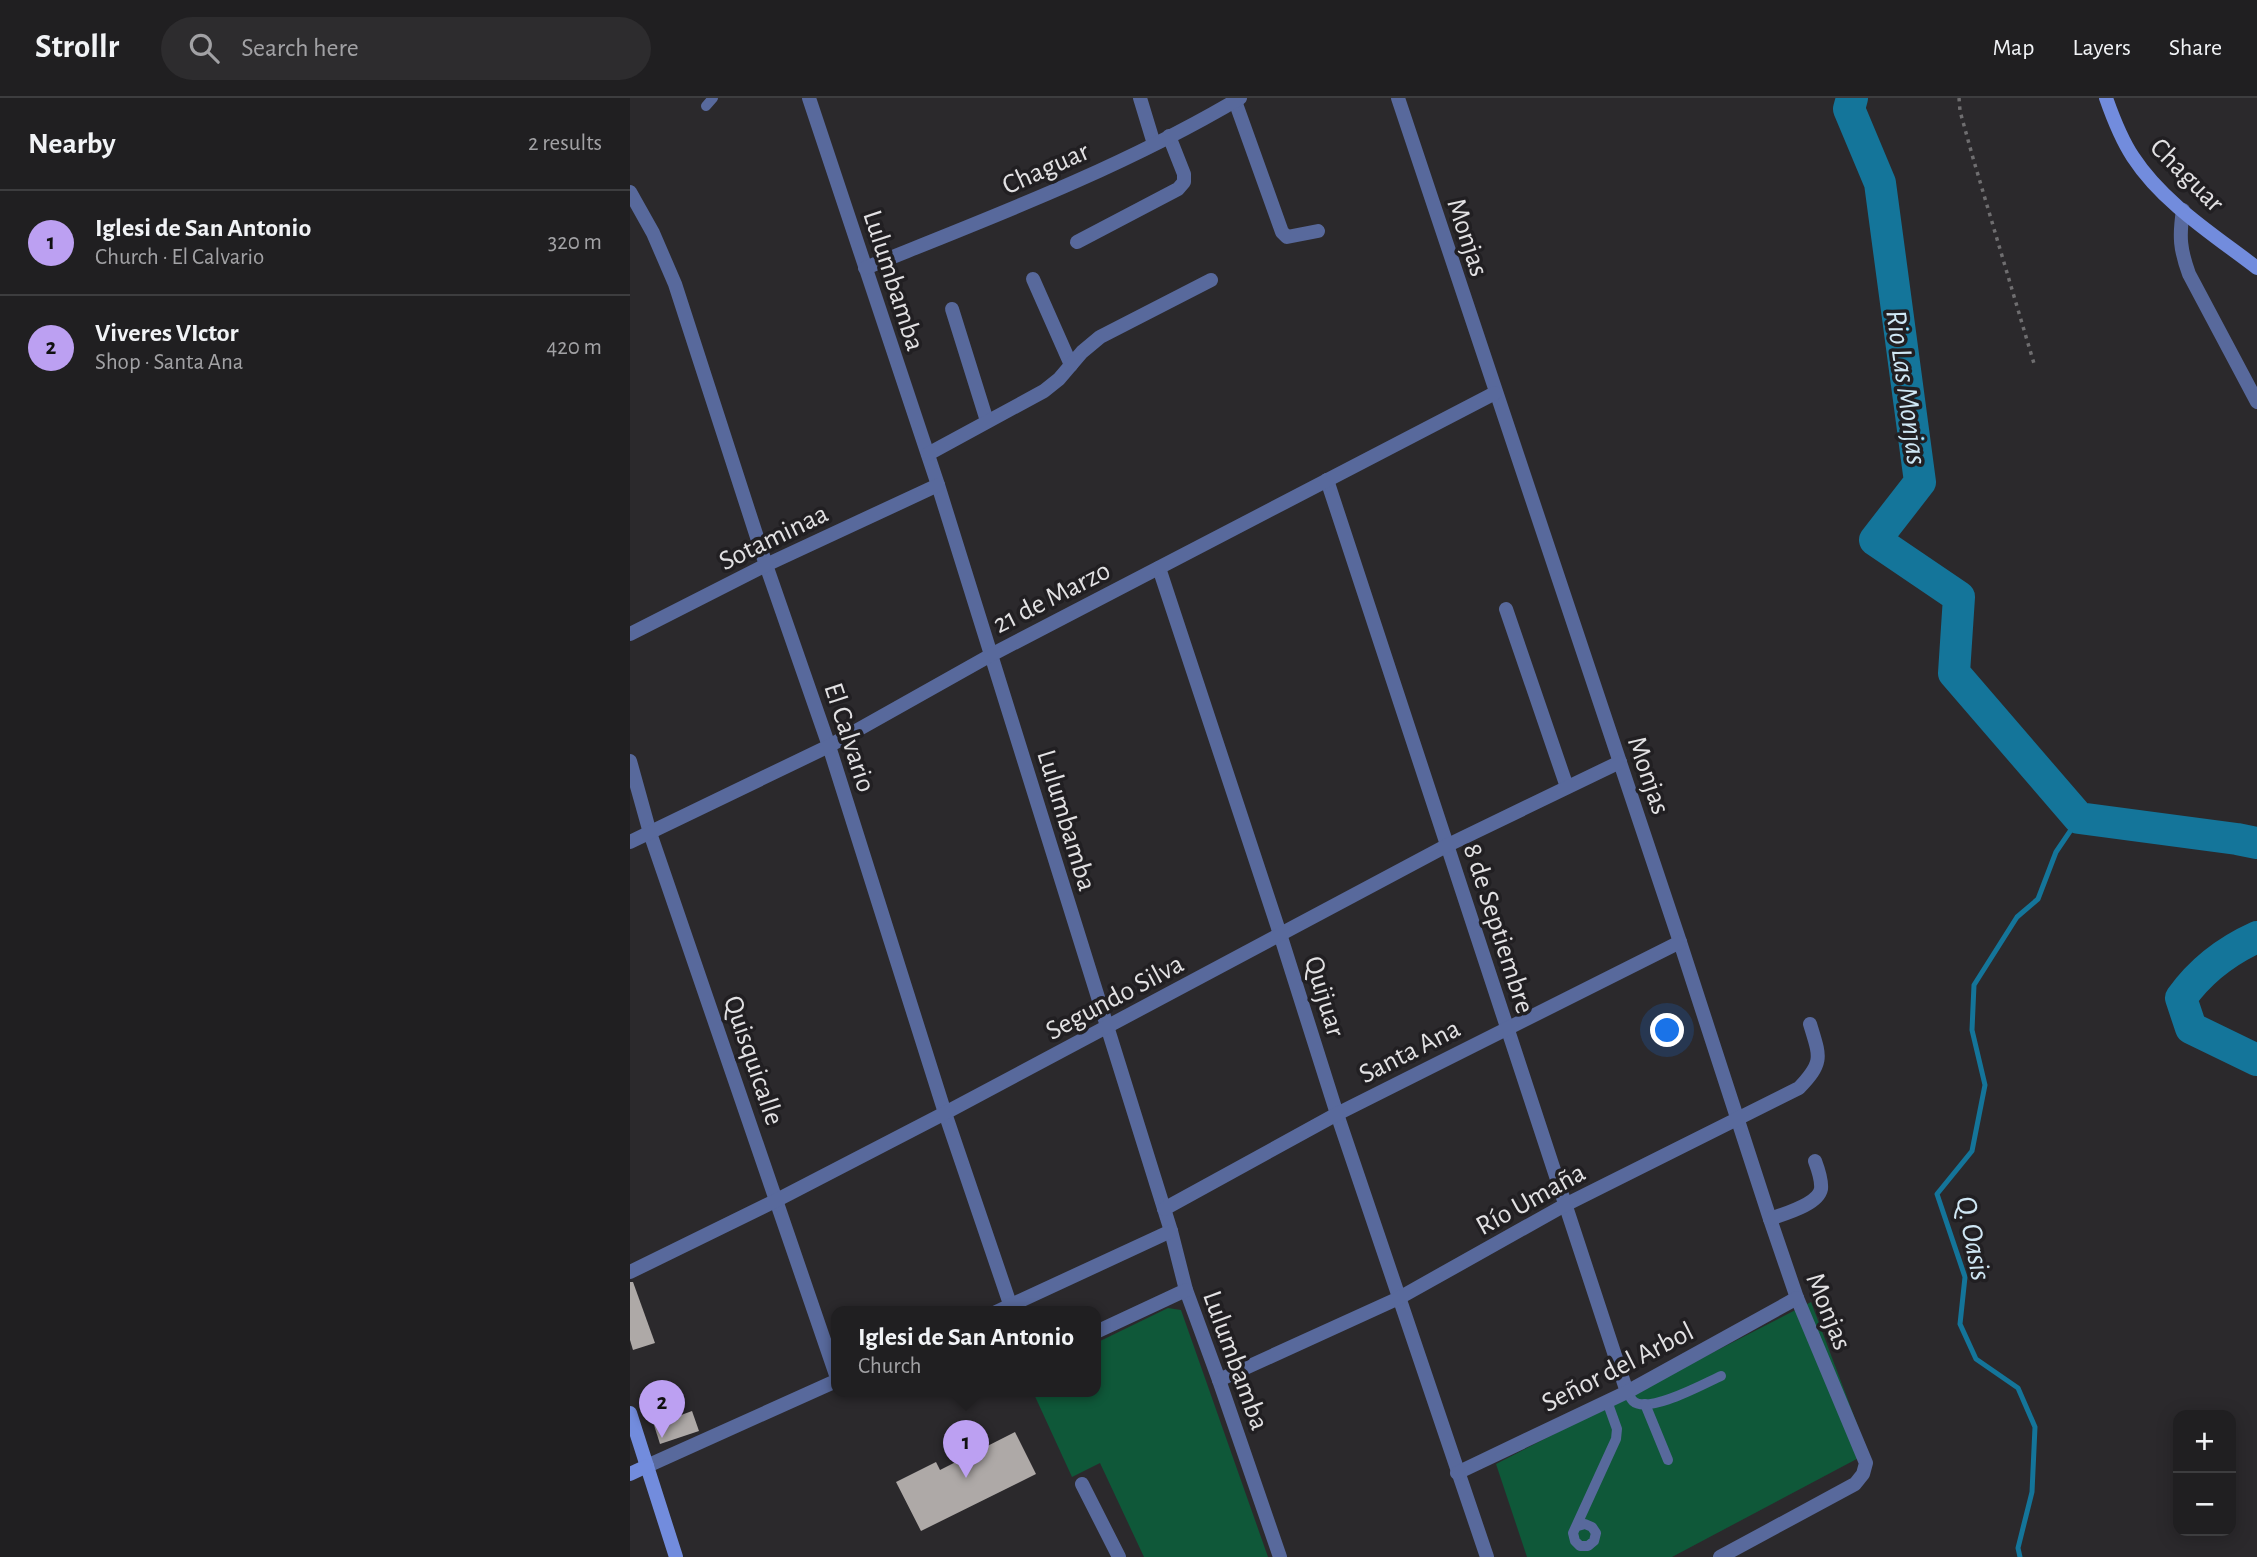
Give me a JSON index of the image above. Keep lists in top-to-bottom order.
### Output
{
  "streets": {
    "street": [
      "Chaguar",
      "Monjas",
      "Lulumbamba",
      "Sotaminaa",
      "21 de Marzo",
      "El Calvario",
      "8 de Septiembre",
      "Segundo Silva",
      "Quijuar",
      "Santa Ana",
      "Quisquicalle",
      "Río Umaña",
      "Señor del Arbol"
    ]
  },
  "crossings": [
    ["Chaguar", "Lulumbamba"],
    ["Monjas", "21 de Marzo"],
    ["Monjas", "Segundo Silva"],
    ["Monjas", "Santa Ana"],
    ["Monjas", "Río Umaña"],
    ["Monjas", "Señor del Arbol"],
    ["Lulumbamba", "Sotaminaa"],
    ["Lulumbamba", "21 de Marzo"],
    ["Lulumbamba", "Segundo Silva"],
    ["Lulumbamba", "Santa Ana"],
    ["Lulumbamba", "Río Umaña"],
    ["Sotaminaa", "El Calvario"],
    ["21 de Marzo", "El Calvario"],
    ["21 de Marzo", "8 de Septiembre"],
    ["21 de Marzo", "Quijuar"],
    ["21 de Marzo", "Quisquicalle"],
    ["El Calvario", "Segundo Silva"],
    ["8 de Septiembre", "Segundo Silva"],
    ["8 de Septiembre", "Santa Ana"],
    ["8 de Septiembre", "Río Umaña"],
    ["8 de Septiembre", "Señor del Arbol"],
    ["Segundo Silva", "Quijuar"],
    ["Segundo Silva", "Quisquicalle"],
    ["Quijuar", "Santa Ana"],
    ["Quijuar", "Río Umaña"],
    ["Quijuar", "Señor del Arbol"]
  ],
  "water": ["Rio Las Monjas", "Q. Oasis"],
  "page": {
    "header": "Strollr",
    "search": "Search here",
    "nav": ["Map", "Layers", "Share"],
    "heading": ["Nearby", "2 results"],
    "list": [
      {
        "mark": "1",
        "name": "Iglesi de San Antonio",
        "note": "Church · El Calvario",
        "value": "320 m"
      },
      {
        "mark": "2",
        "name": "Viveres VIctor",
        "note": "Shop · Santa Ana",
        "value": "420 m"
      }
    ],
    "popup": ["Iglesi de San Antonio", "Church"],
    "pins": ["2", "1"],
    "map_buttons": ["+", "−"]
  }
}
